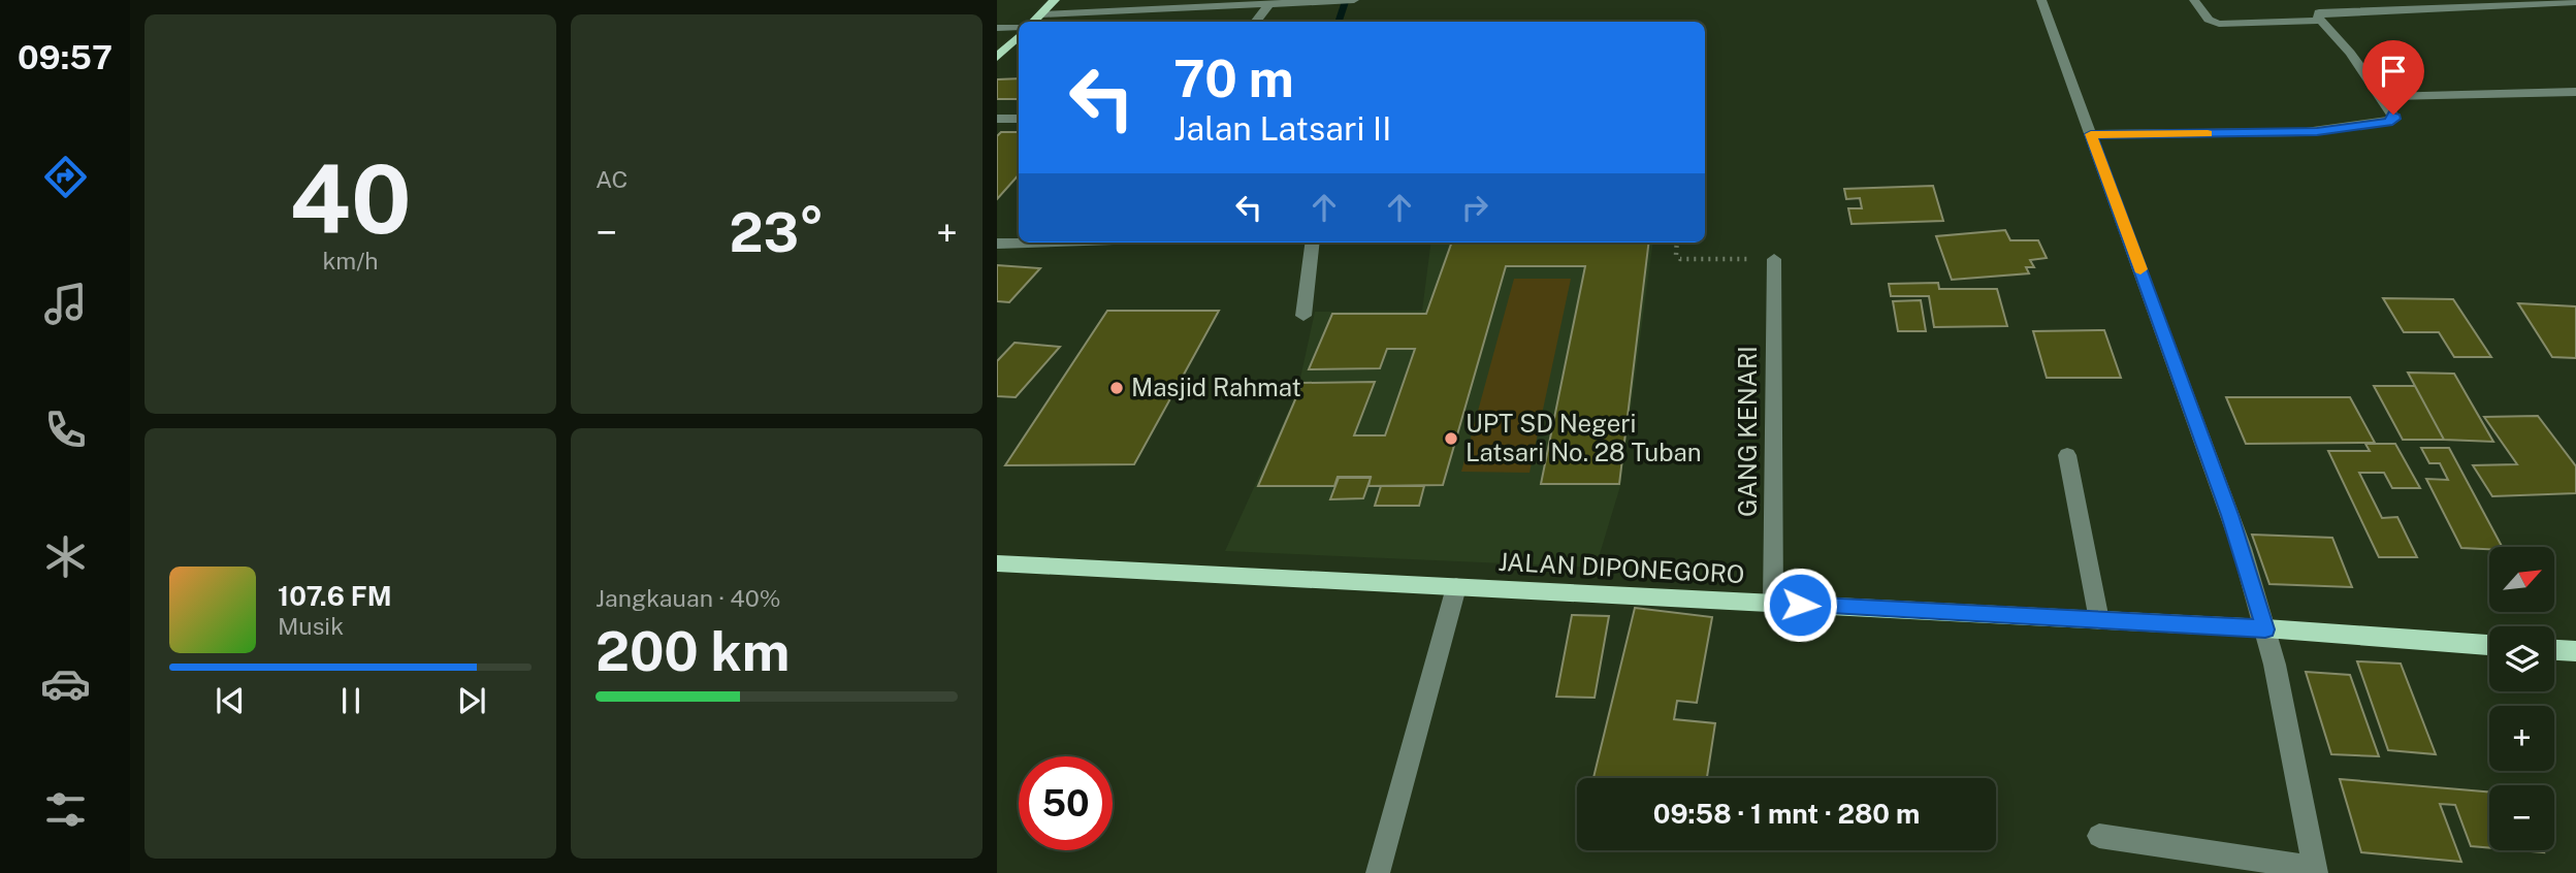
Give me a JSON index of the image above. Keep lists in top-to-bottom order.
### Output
{
  "streets": {
    "main road": ["JALAN DIPONEGORO"],
    "street": ["GANG KENARI"]
  },
  "crossings": [
    ["GANG KENARI", "JALAN DIPONEGORO"]
  ],
  "places": ["Masjid Rahmat", "UPT SD Negeri Latsari No. 28 Tuban"],
  "north": "top right",
  "page": {
    "tabs": "09:57",
    "tile": [
      ["40", "km/h"],
      "AC",
      ["Jangkauan · 40%", "200 km"]
    ],
    "turn": ["70 m", "Jalan Latsari II"],
    "heat": ["−", "23°", "+"],
    "map_buttons": ["+", "−"],
    "song": ["107.6 FM", "Musik"],
    "limit": "50",
    "trip": "09:58 · 1 mnt · 280 m"
  }
}
